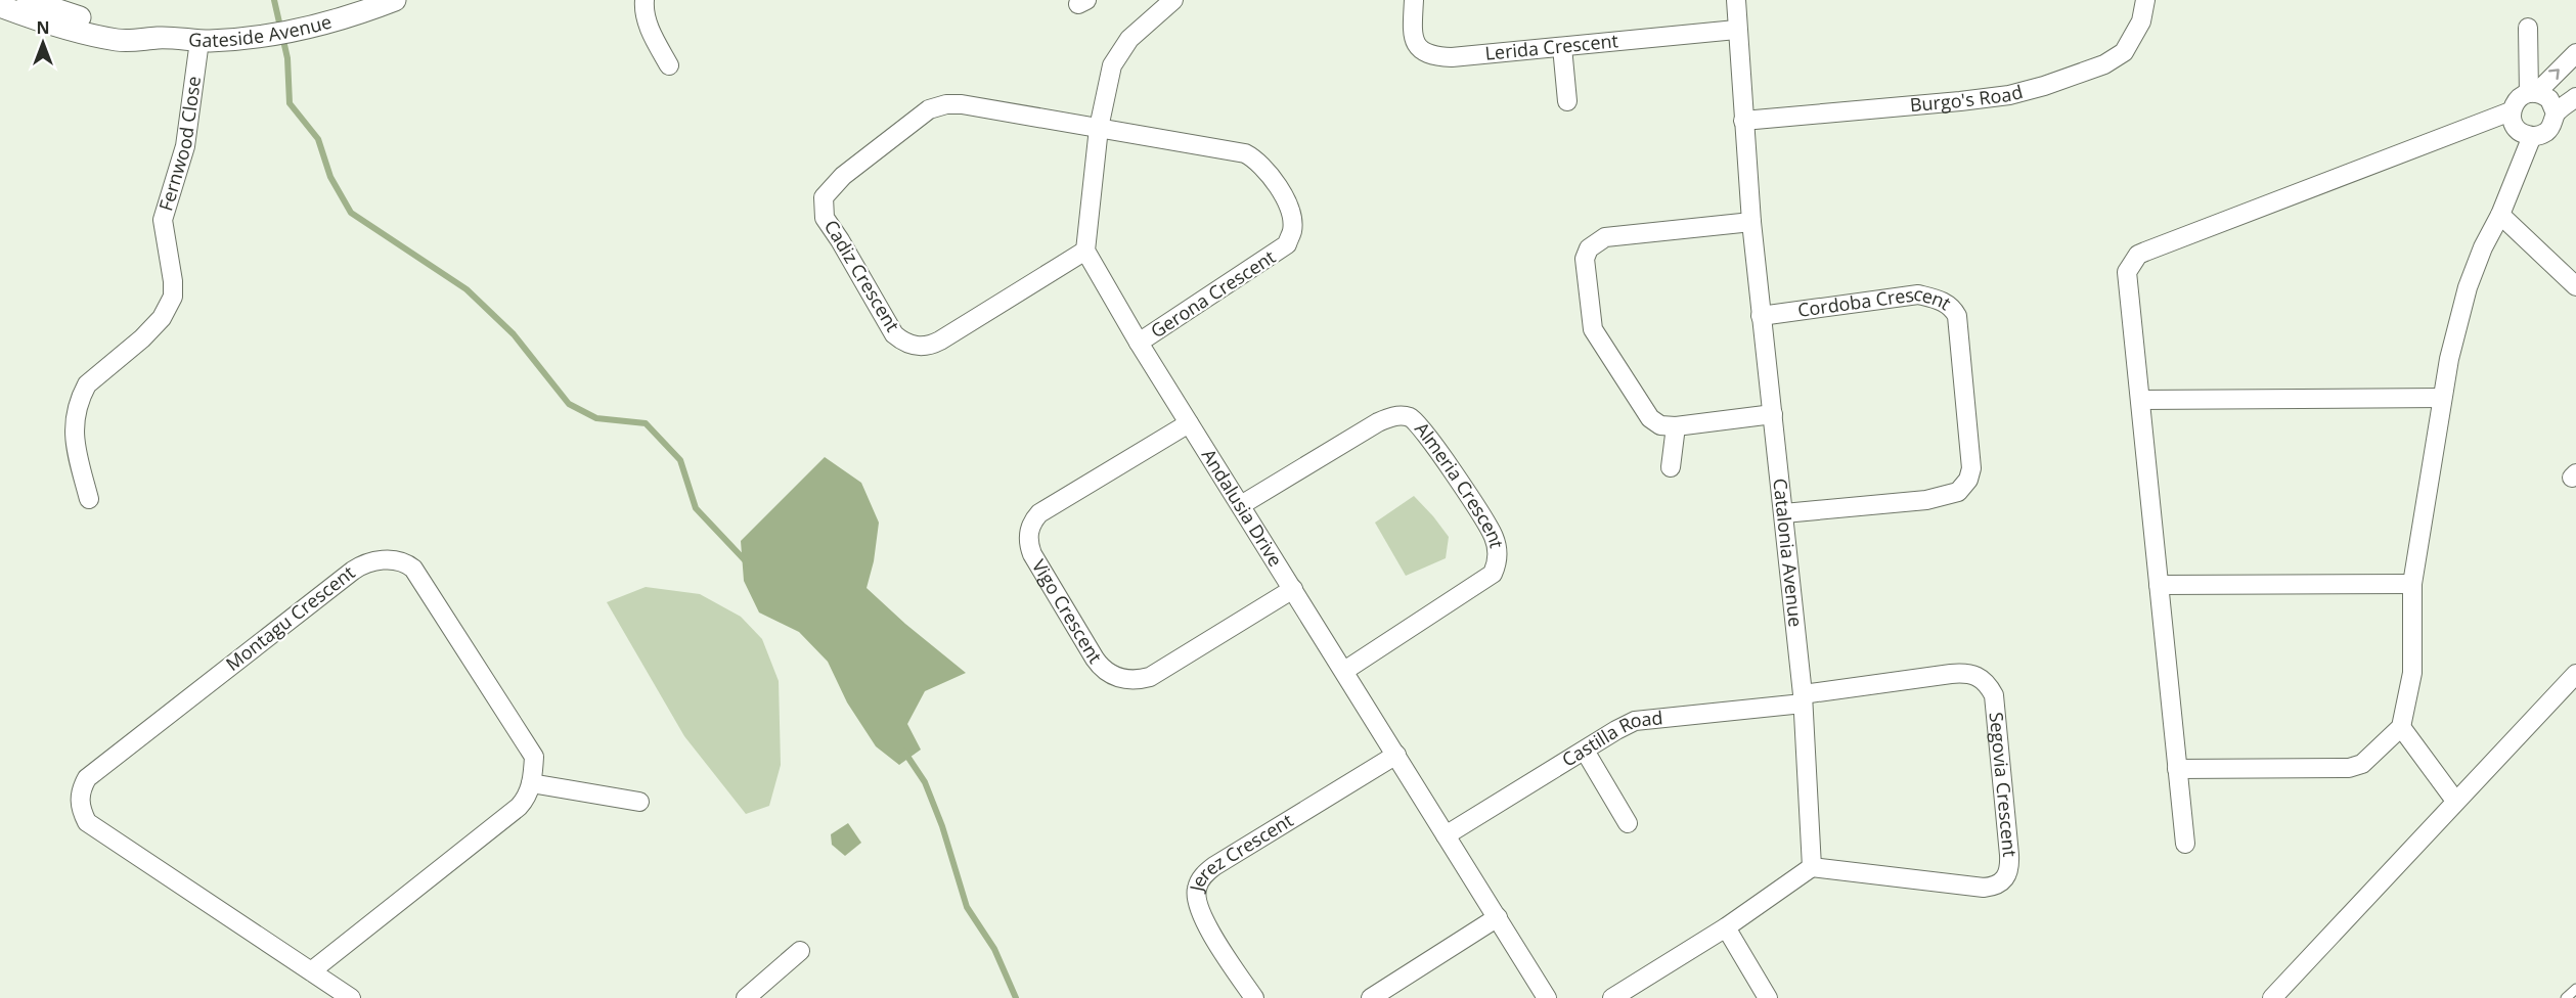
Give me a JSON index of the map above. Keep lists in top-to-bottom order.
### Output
{
  "streets": {
    "street": [
      "Gateside Avenue",
      "Lerida Crescent",
      "Burgo's Road",
      "Fernwood Close",
      "Cadiz Crescent",
      "Gerona Crescent",
      "Cordoba Crescent",
      "Almeria Crescent",
      "Andalusia Drive",
      "Catalonia Avenue",
      "Vigo Crescent",
      "Montagu Crescent",
      "Castilla Road",
      "Segovia Crescent",
      "Jerez Crescent"
    ]
  },
  "crossings": [
    ["Gateside Avenue", "Fernwood Close"],
    ["Lerida Crescent", "Catalonia Avenue"],
    ["Burgo's Road", "Catalonia Avenue"],
    ["Cadiz Crescent", "Gerona Crescent"],
    ["Cadiz Crescent", "Andalusia Drive"],
    ["Gerona Crescent", "Andalusia Drive"],
    ["Cordoba Crescent", "Catalonia Avenue"],
    ["Almeria Crescent", "Andalusia Drive"],
    ["Andalusia Drive", "Vigo Crescent"],
    ["Andalusia Drive", "Castilla Road"],
    ["Andalusia Drive", "Jerez Crescent"],
    ["Catalonia Avenue", "Castilla Road"],
    ["Catalonia Avenue", "Segovia Crescent"],
    ["Castilla Road", "Segovia Crescent"]
  ],
  "north": "top"
}
